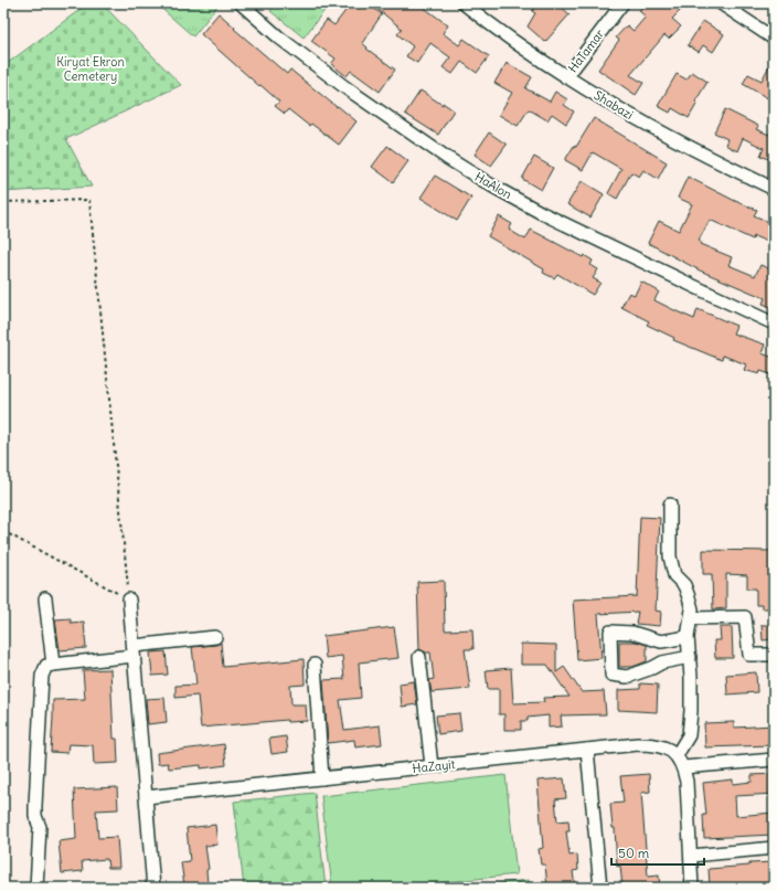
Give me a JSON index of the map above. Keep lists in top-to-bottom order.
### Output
{
  "streets": {
    "street": [
      "HaTamar",
      "Shabazi",
      "HaAlon",
      "HaZayit"
    ]
  },
  "crossings": [
    ["HaTamar", "Shabazi"]
  ],
  "parks": ["Kiryat Ekron Cemetery"],
  "scale_bar": "50 m"
}
